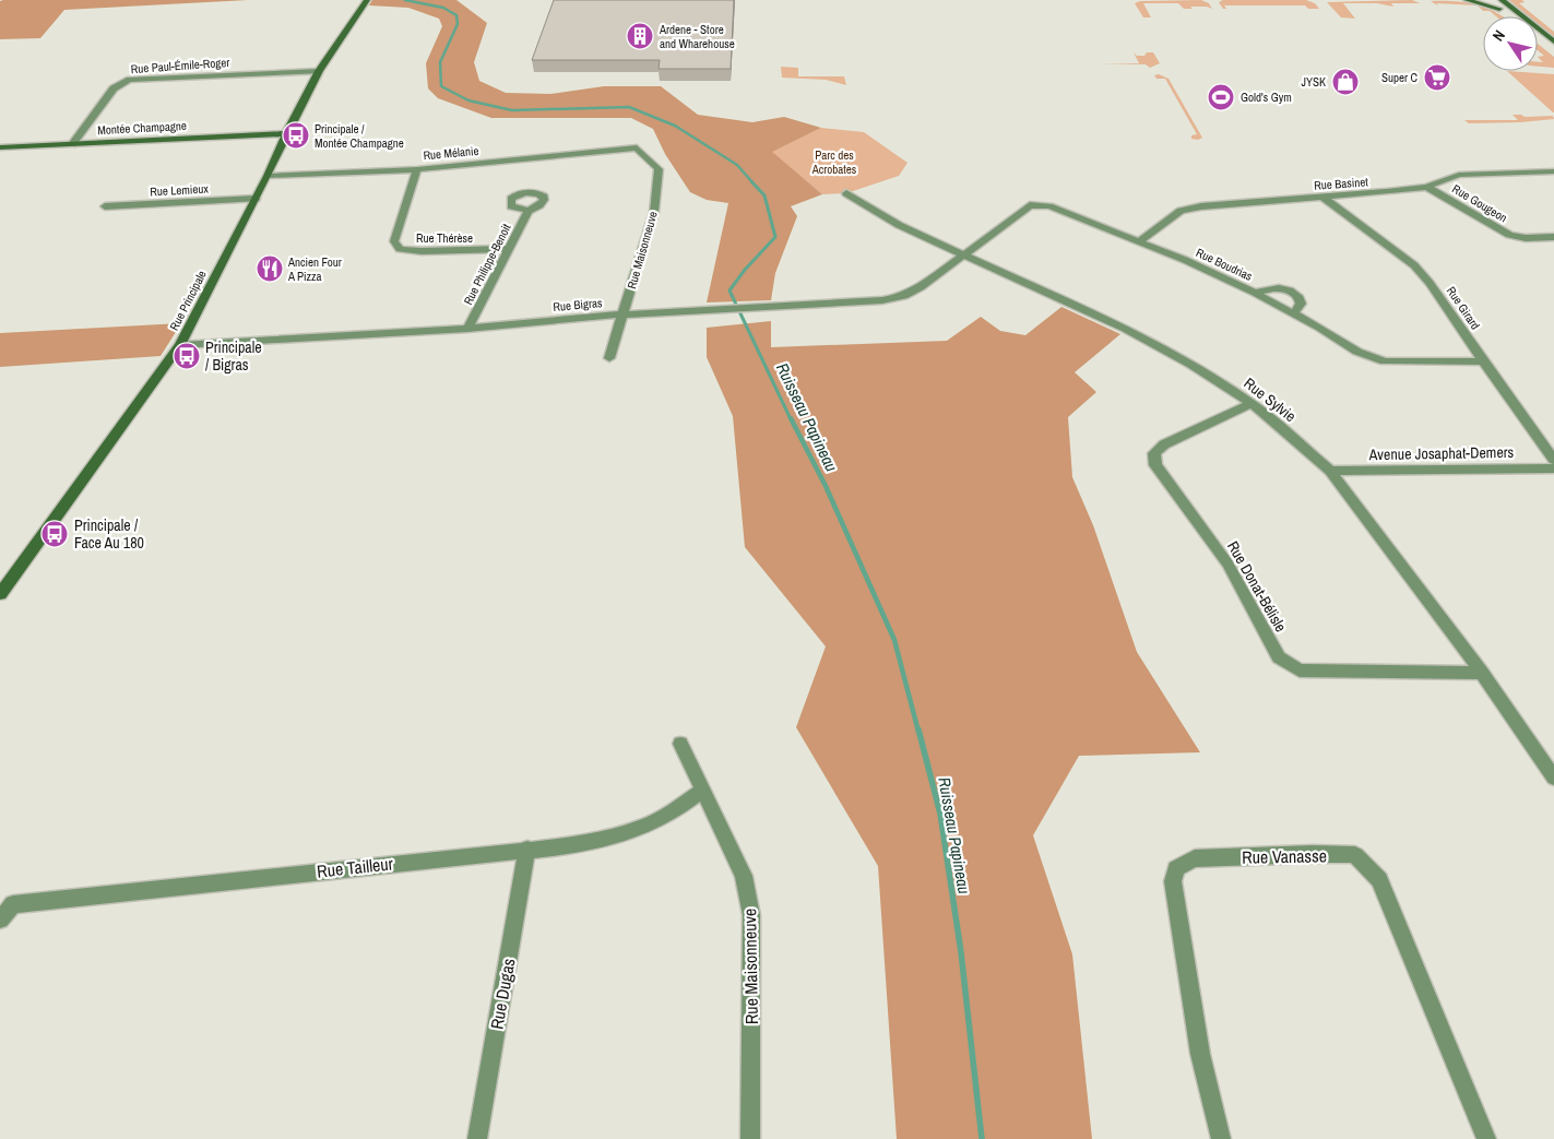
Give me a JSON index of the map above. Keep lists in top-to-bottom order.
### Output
{
  "streets": {
    "street": [
      "Rue Paul-Émile-Roger",
      "Montée Champagne",
      "Rue Mélanie",
      "Rue Basinet",
      "Rue Lemieux",
      "Rue Gougeon",
      "Rue Thérèse",
      "Rue Maisonneuve",
      "Rue Philippe-Benoit",
      "Rue Boudrias",
      "Rue Principale",
      "Rue Bigras",
      "Rue Girard",
      "Rue Sylvie",
      "Avenue Josaphat-Demers",
      "Rue Donat-Bélisle",
      "Rue Vanasse",
      "Rue Tailleur",
      "Rue Dugas"
    ]
  },
  "crossings": [
    ["Rue Paul-Émile-Roger", "Montée Champagne"],
    ["Rue Paul-Émile-Roger", "Rue Principale"],
    ["Montée Champagne", "Rue Principale"],
    ["Rue Mélanie", "Rue Thérèse"],
    ["Rue Mélanie", "Rue Maisonneuve"],
    ["Rue Mélanie", "Rue Principale"],
    ["Rue Basinet", "Rue Gougeon"],
    ["Rue Basinet", "Rue Boudrias"],
    ["Rue Basinet", "Rue Girard"],
    ["Rue Lemieux", "Rue Principale"],
    ["Rue Thérèse", "Rue Philippe-Benoit"],
    ["Rue Maisonneuve", "Rue Bigras"],
    ["Rue Maisonneuve", "Rue Tailleur"],
    ["Rue Philippe-Benoit", "Rue Bigras"],
    ["Rue Boudrias", "Rue Bigras"],
    ["Rue Boudrias", "Rue Girard"],
    ["Rue Boudrias", "Rue Sylvie"],
    ["Rue Principale", "Rue Bigras"],
    ["Rue Bigras", "Rue Sylvie"],
    ["Rue Sylvie", "Avenue Josaphat-Demers"],
    ["Rue Sylvie", "Rue Donat-Bélisle"],
    ["Rue Tailleur", "Rue Dugas"]
  ],
  "water": ["Ruisseau Papineau"],
  "parks": ["Parc des Acrobates"],
  "places": {
    "building": ["Ardene - Store and Wharehouse"],
    "supermarket": ["Super C"],
    "shop": ["JYSK"],
    "sports": ["Gold's Gym"],
    "bus stop": ["Principale / Montée Champagne", "Principale / Bigras", "Principale / Face Au 180"],
    "restaurant": ["Ancien Four A Pizza"]
  },
  "north": "top left"
}
